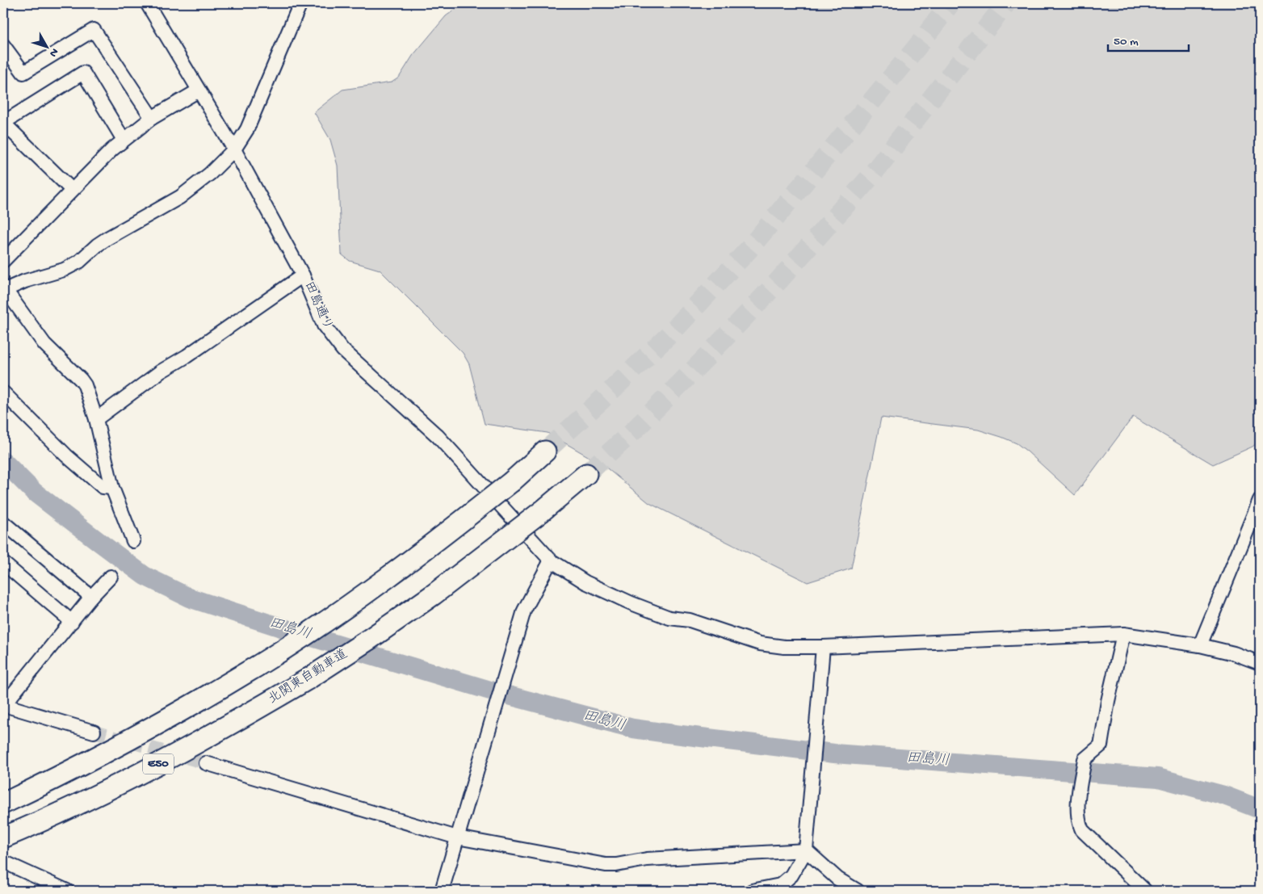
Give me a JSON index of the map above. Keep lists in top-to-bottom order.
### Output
{
  "streets": {
    "highway": ["北関東自動車道", "E50"],
    "street": ["田島通り"]
  },
  "water": ["田島川"],
  "scale_bar": "50 m",
  "north": "bottom right"
}
